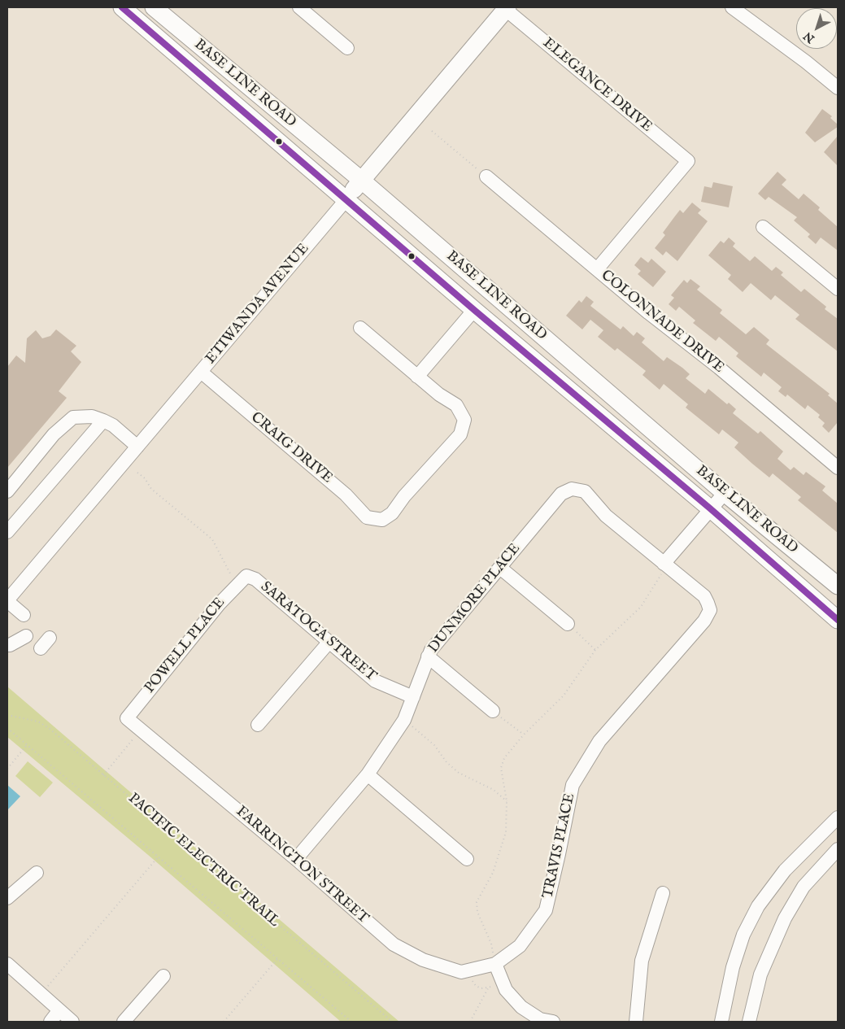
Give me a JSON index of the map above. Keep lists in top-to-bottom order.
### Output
{
  "streets": {
    "main road": ["BASE LINE ROAD", "ETIWANDA AVENUE"],
    "street": [
      "ELEGANCE DRIVE",
      "COLONNADE DRIVE",
      "CRAIG DRIVE",
      "DUNMORE PLACE",
      "SARATOGA STREET",
      "POWELL PLACE",
      "TRAVIS PLACE",
      "FARRINGTON STREET"
    ],
    "path": ["PACIFIC ELECTRIC TRAIL"]
  },
  "crossings": [
    ["BASE LINE ROAD", "ETIWANDA AVENUE"],
    ["ELEGANCE DRIVE", "ETIWANDA AVENUE"],
    ["ELEGANCE DRIVE", "COLONNADE DRIVE"],
    ["ETIWANDA AVENUE", "CRAIG DRIVE"],
    ["DUNMORE PLACE", "SARATOGA STREET"],
    ["DUNMORE PLACE", "TRAVIS PLACE"],
    ["DUNMORE PLACE", "FARRINGTON STREET"],
    ["SARATOGA STREET", "POWELL PLACE"],
    ["POWELL PLACE", "FARRINGTON STREET"],
    ["TRAVIS PLACE", "FARRINGTON STREET"]
  ],
  "north": "bottom left"
}
